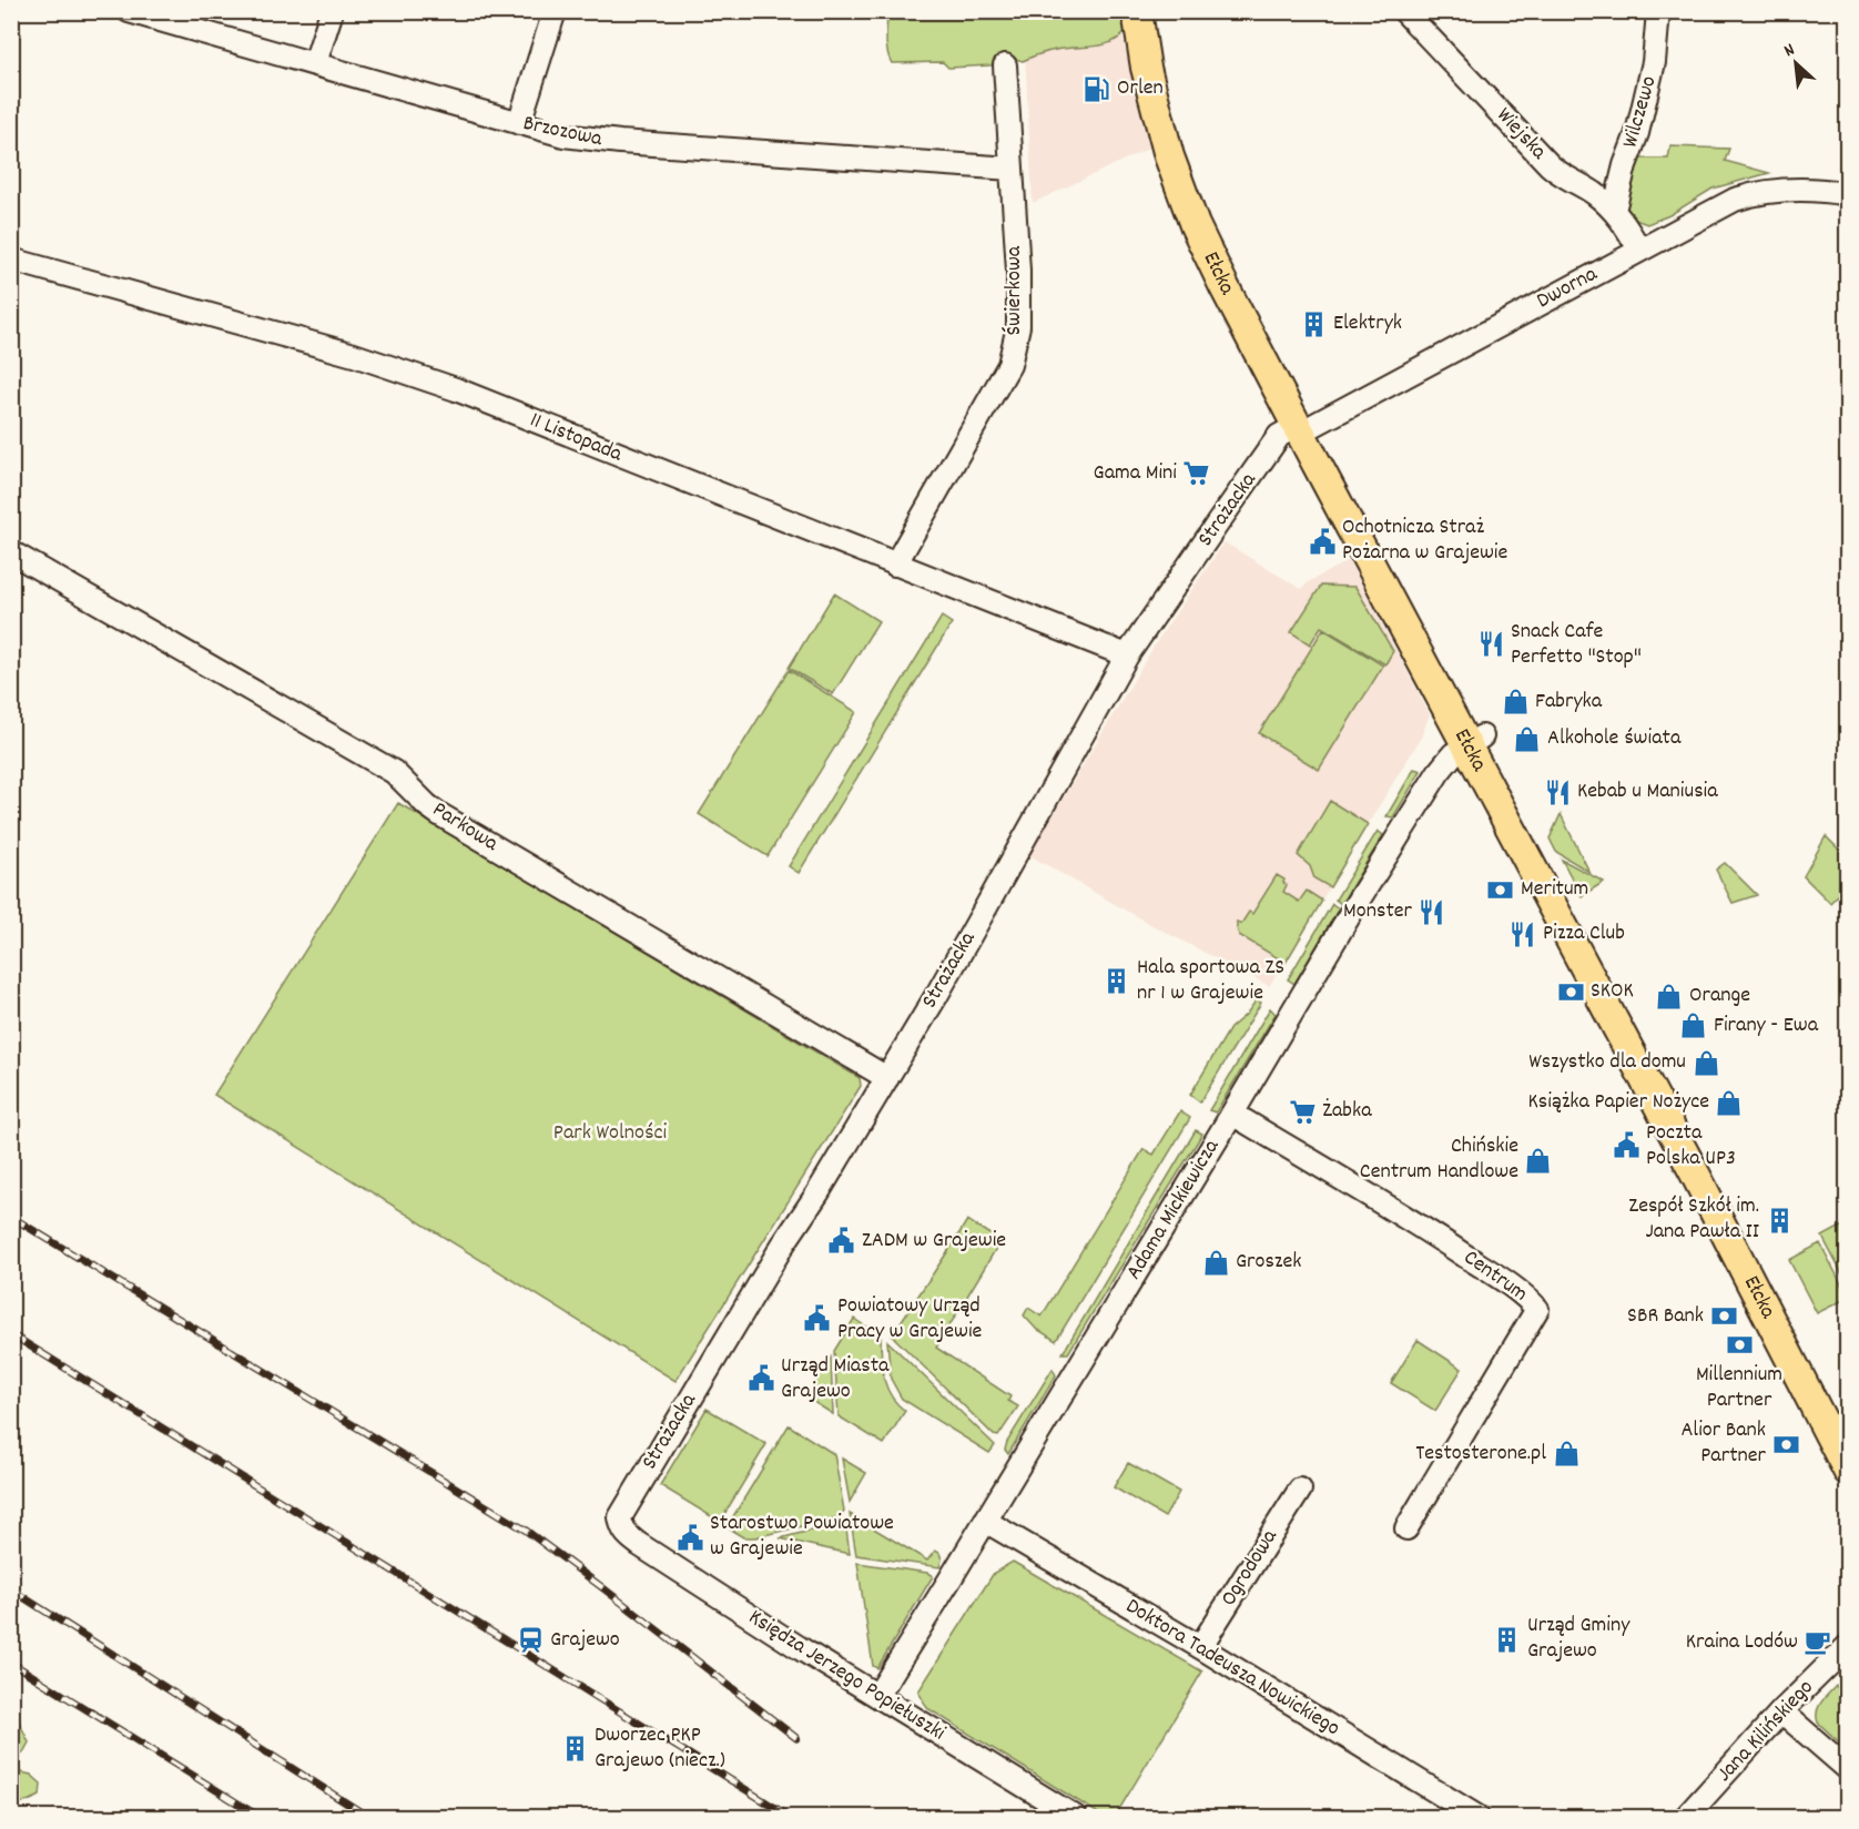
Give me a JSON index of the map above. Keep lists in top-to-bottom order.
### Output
{
  "streets": {
    "main road": ["Ełcka"],
    "street": [
      "Wilczewo",
      "Brzozowa",
      "Wiejska",
      "Dworna",
      "Świerkowa",
      "11 Listopada",
      "Strażacka",
      "Parkowa",
      "Adama Mickiewicza",
      "Centrum",
      "Ogrodowa",
      "Doktora Tadeusza Nowickiego",
      "Księdza Jerzego Popiełuszki",
      "Jana Kilińskiego"
    ]
  },
  "crossings": [
    ["Wilczewo", "Wiejska"],
    ["Brzozowa", "Świerkowa"],
    ["Wiejska", "Dworna"],
    ["Ełcka", "Dworna"],
    ["Ełcka", "Strażacka"],
    ["Ełcka", "Adama Mickiewicza"],
    ["Dworna", "Strażacka"],
    ["Świerkowa", "11 Listopada"],
    ["11 Listopada", "Strażacka"],
    ["Strażacka", "Parkowa"],
    ["Strażacka", "Księdza Jerzego Popiełuszki"],
    ["Adama Mickiewicza", "Centrum"],
    ["Adama Mickiewicza", "Doktora Tadeusza Nowickiego"],
    ["Adama Mickiewicza", "Księdza Jerzego Popiełuszki"],
    ["Ogrodowa", "Doktora Tadeusza Nowickiego"]
  ],
  "parks": ["Park Wolności"],
  "places": {
    "fuel station": ["Orlen"],
    "building": [
      "Elektryk",
      "Hala sportowa ZS nr 1 w Grajewie",
      "Zespół Szkół im. Jana Pawła II",
      "Urząd Gminy Grajewo",
      "Dworzec PKP Grajewo (niecz.)"
    ],
    "supermarket": ["Gama Mini", "Żabka"],
    "public building": [
      "Ochotnicza Straż Pożarna w Grajewie",
      "Poczta Polska UP3",
      "ZADM w Grajewie",
      "Powiatowy Urząd Pracy w Grajewie",
      "Urząd Miasta Grajewo",
      "Starostwo Powiatowe w Grajewie"
    ],
    "restaurant": [
      "Snack Cafe Perfetto \"Stop\"",
      "Kebab u Maniusia",
      "Monster",
      "Pizza Club"
    ],
    "shop": [
      "Fabryka",
      "Alkohole świata",
      "Orange",
      "Firany - Ewa",
      "Wszystko dla domu",
      "Książka Papier Nożyce",
      "Chińskie Centrum Handlowe",
      "Groszek",
      "Testosterone.pl"
    ],
    "bank": [
      "Meritum",
      "SKOK",
      "SBR Bank",
      "Millennium Partner",
      "Alior Bank Partner"
    ],
    "station": ["Grajewo"],
    "cafe": ["Kraina Lodów"]
  },
  "north": "top left"
}
